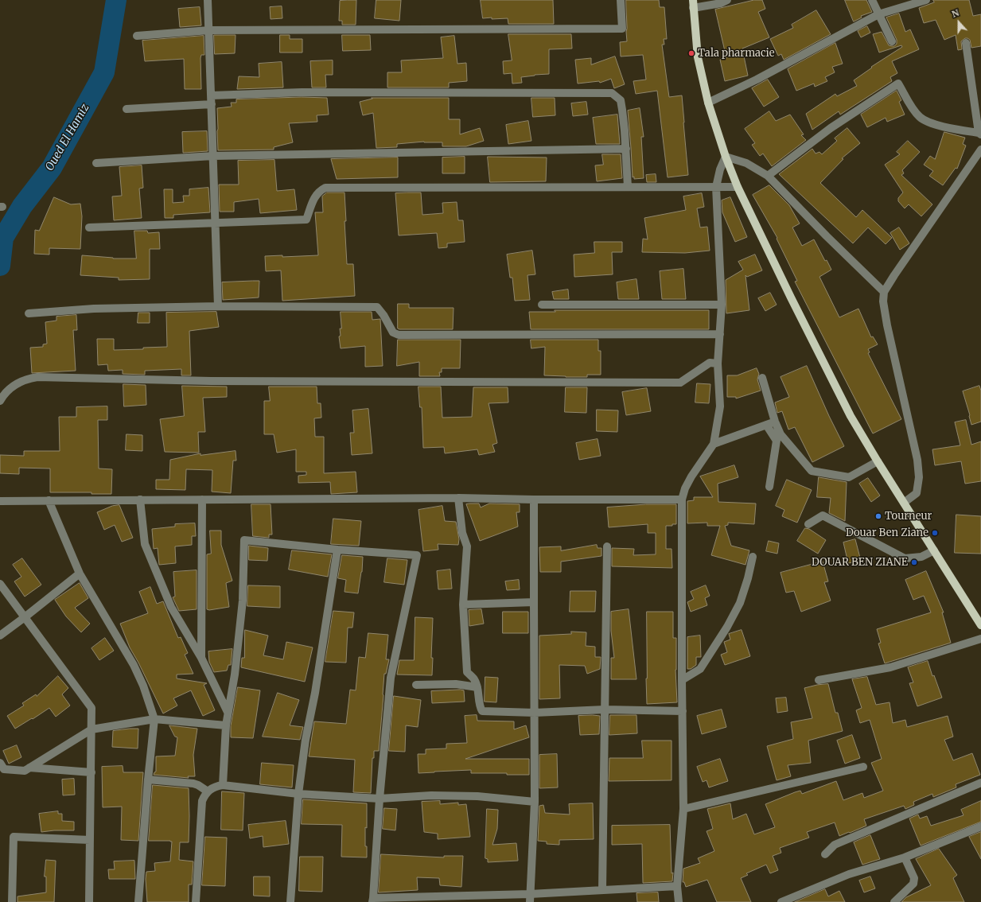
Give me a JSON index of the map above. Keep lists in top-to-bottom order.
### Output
{
  "water": ["Oued El Hamiz"],
  "places": [
    "Tala pharmacie",
    "Tourneur",
    "Douar Ben Ziane",
    "DOUAR BEN ZIANE"
  ],
  "north": "top"
}
